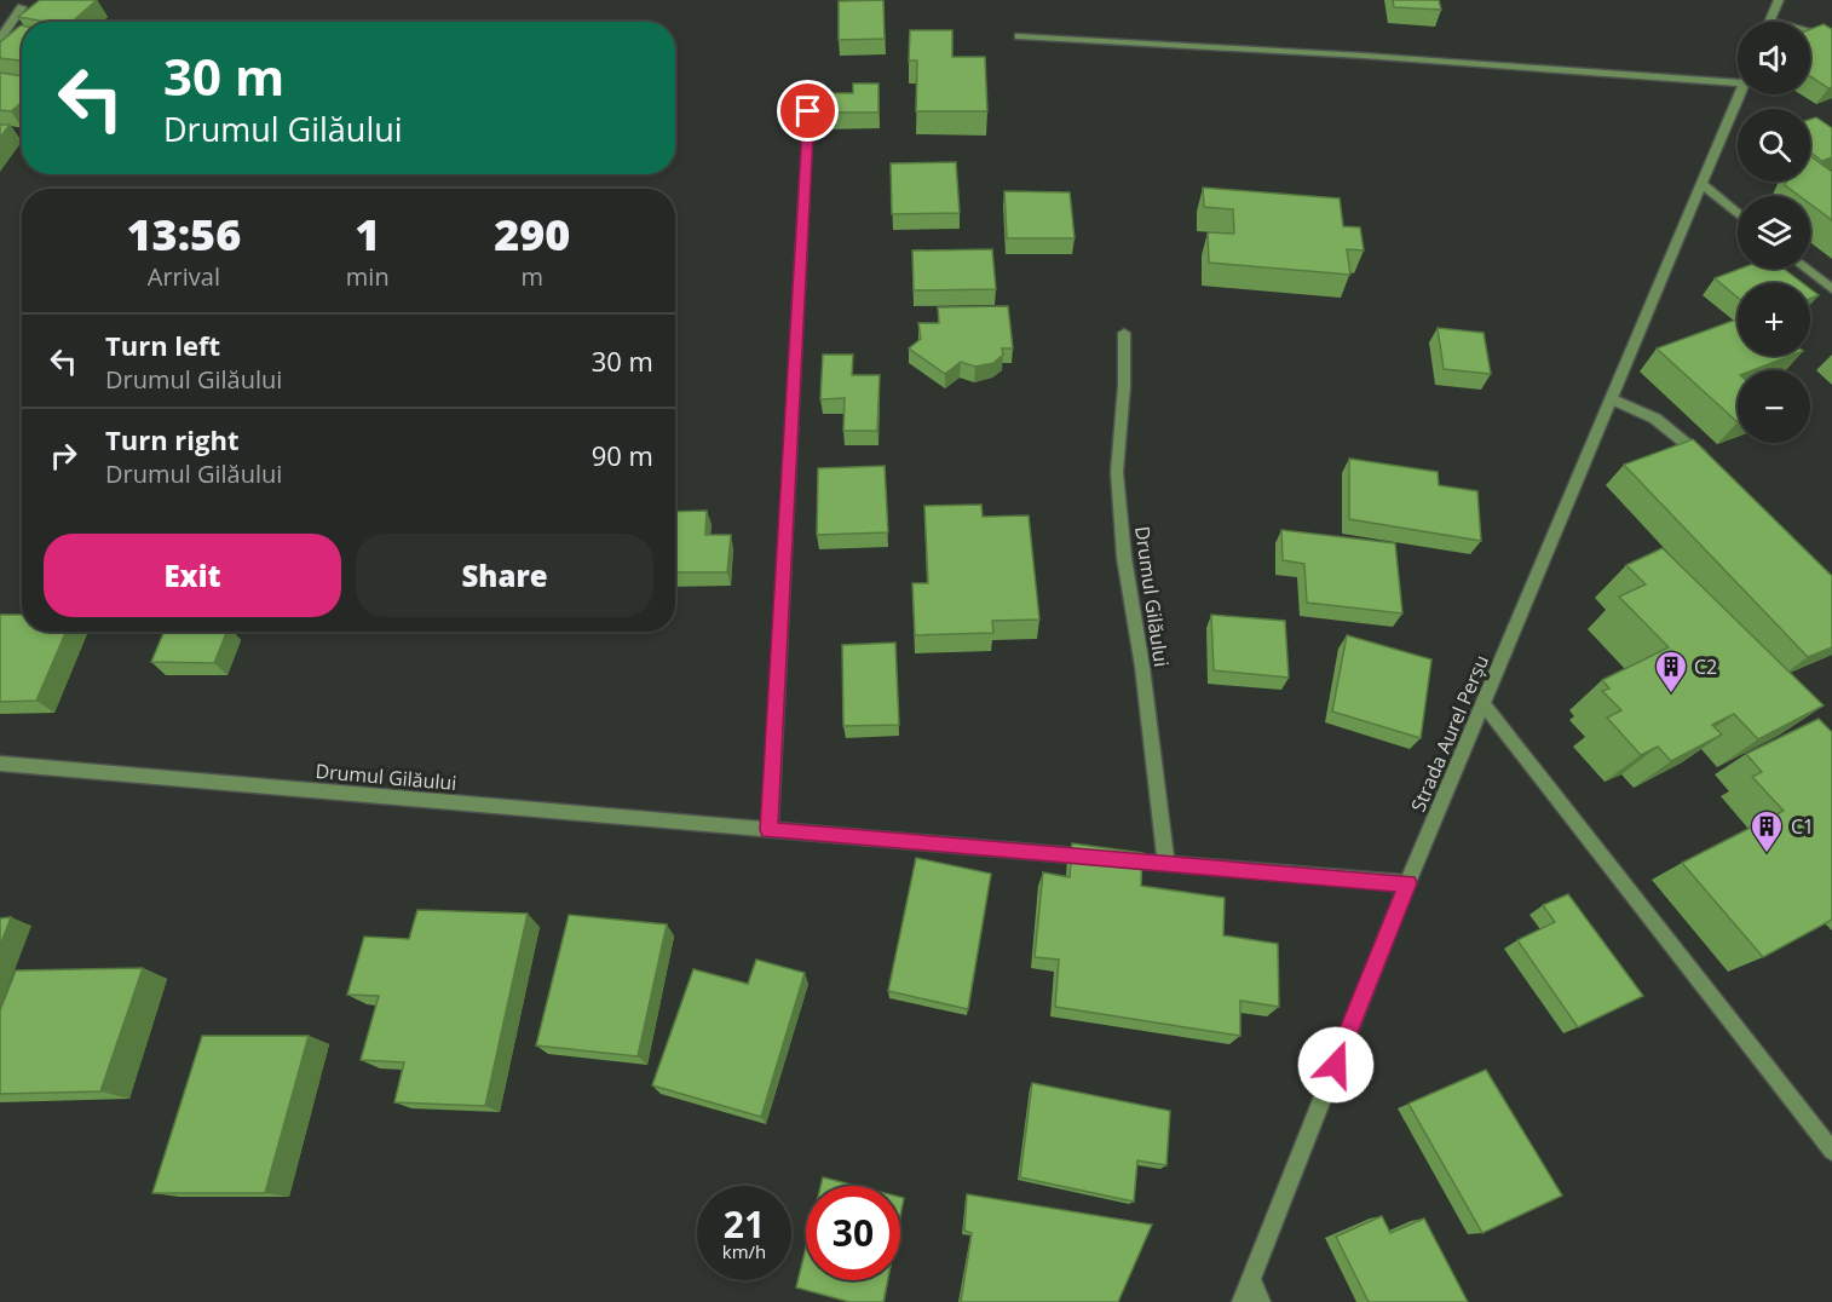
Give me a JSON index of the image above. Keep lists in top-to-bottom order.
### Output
{
  "streets": {
    "street": ["Drumul Gilăului", "Strada Aurel Perșu"]
  },
  "crossings": [
    ["Drumul Gilăului", "Strada Aurel Perșu"]
  ],
  "places": {
    "building": ["C2", "C1"]
  },
  "page": {
    "map_buttons": ["+", "−"],
    "turn": ["30 m", "Drumul Gilăului"],
    "eta": [
      "13:56",
      "Arrival",
      "1",
      "min",
      "290",
      "m"
    ],
    "list": [
      {
        "name": "Turn left",
        "note": "Drumul Gilăului",
        "value": "30 m"
      },
      {
        "name": "Turn right",
        "note": "Drumul Gilăului",
        "value": "90 m"
      }
    ],
    "buttons": ["Exit", "Share"],
    "speed": "21 km/h",
    "limit": "30"
  }
}
